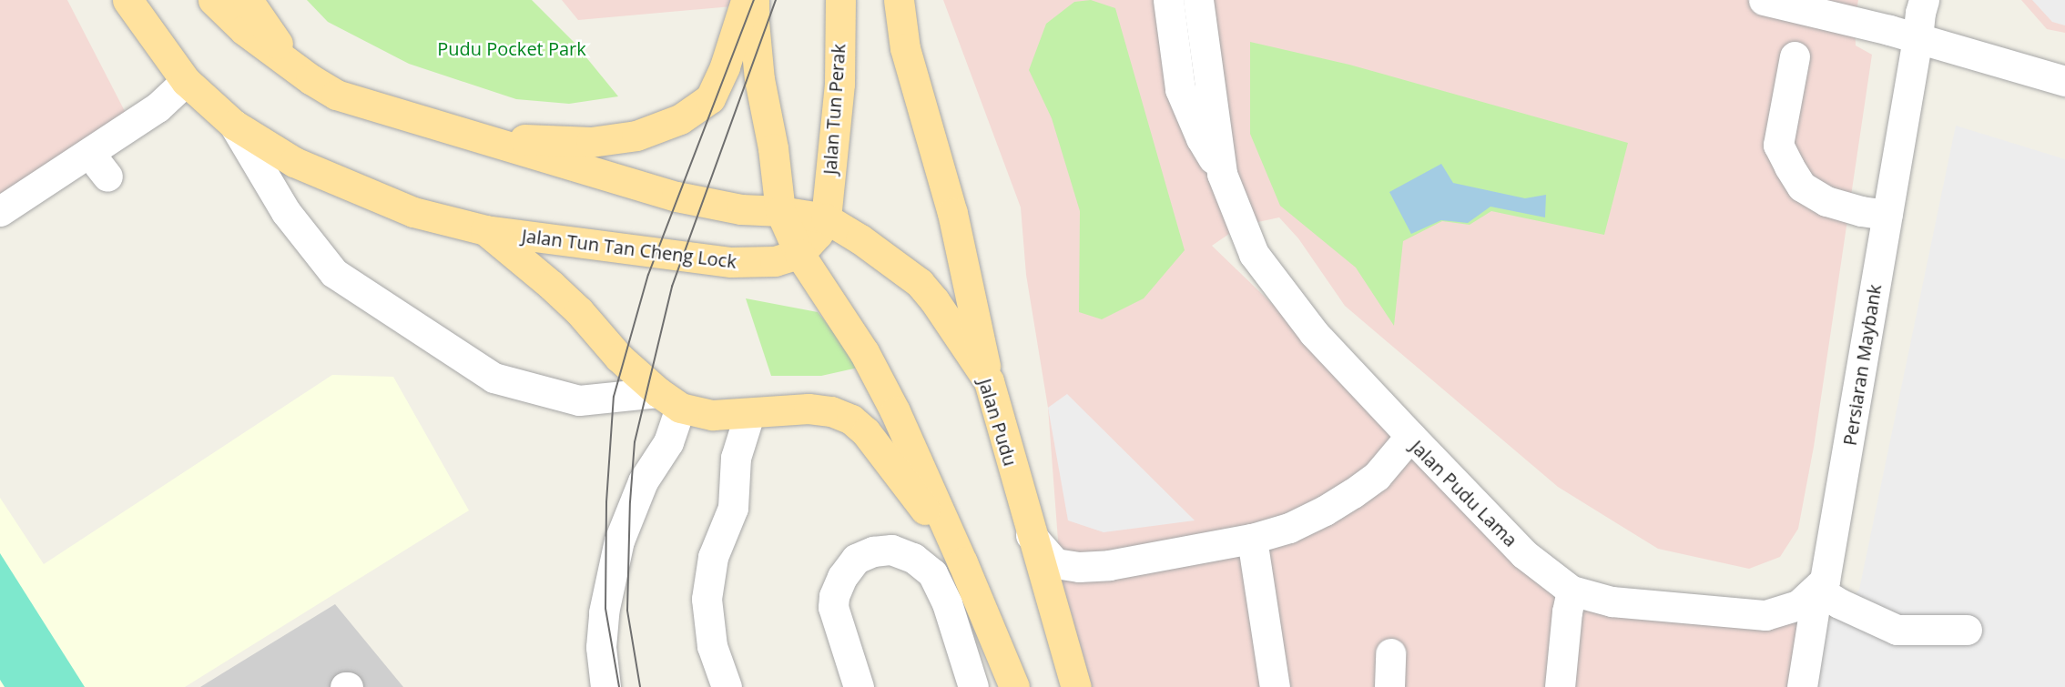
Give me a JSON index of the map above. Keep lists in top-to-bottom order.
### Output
{
  "streets": {
    "main road": ["Jalan Tun Perak", "Jalan Tun Tan Cheng Lock", "Jalan Pudu"],
    "street": ["Persiaran Maybank", "Jalan Pudu Lama"]
  },
  "crossings": [
    ["Jalan Tun Perak", "Jalan Pudu"],
    ["Persiaran Maybank", "Jalan Pudu Lama"],
    ["Jalan Pudu", "Jalan Pudu Lama"]
  ],
  "parks": ["Pudu Pocket Park"]
}
